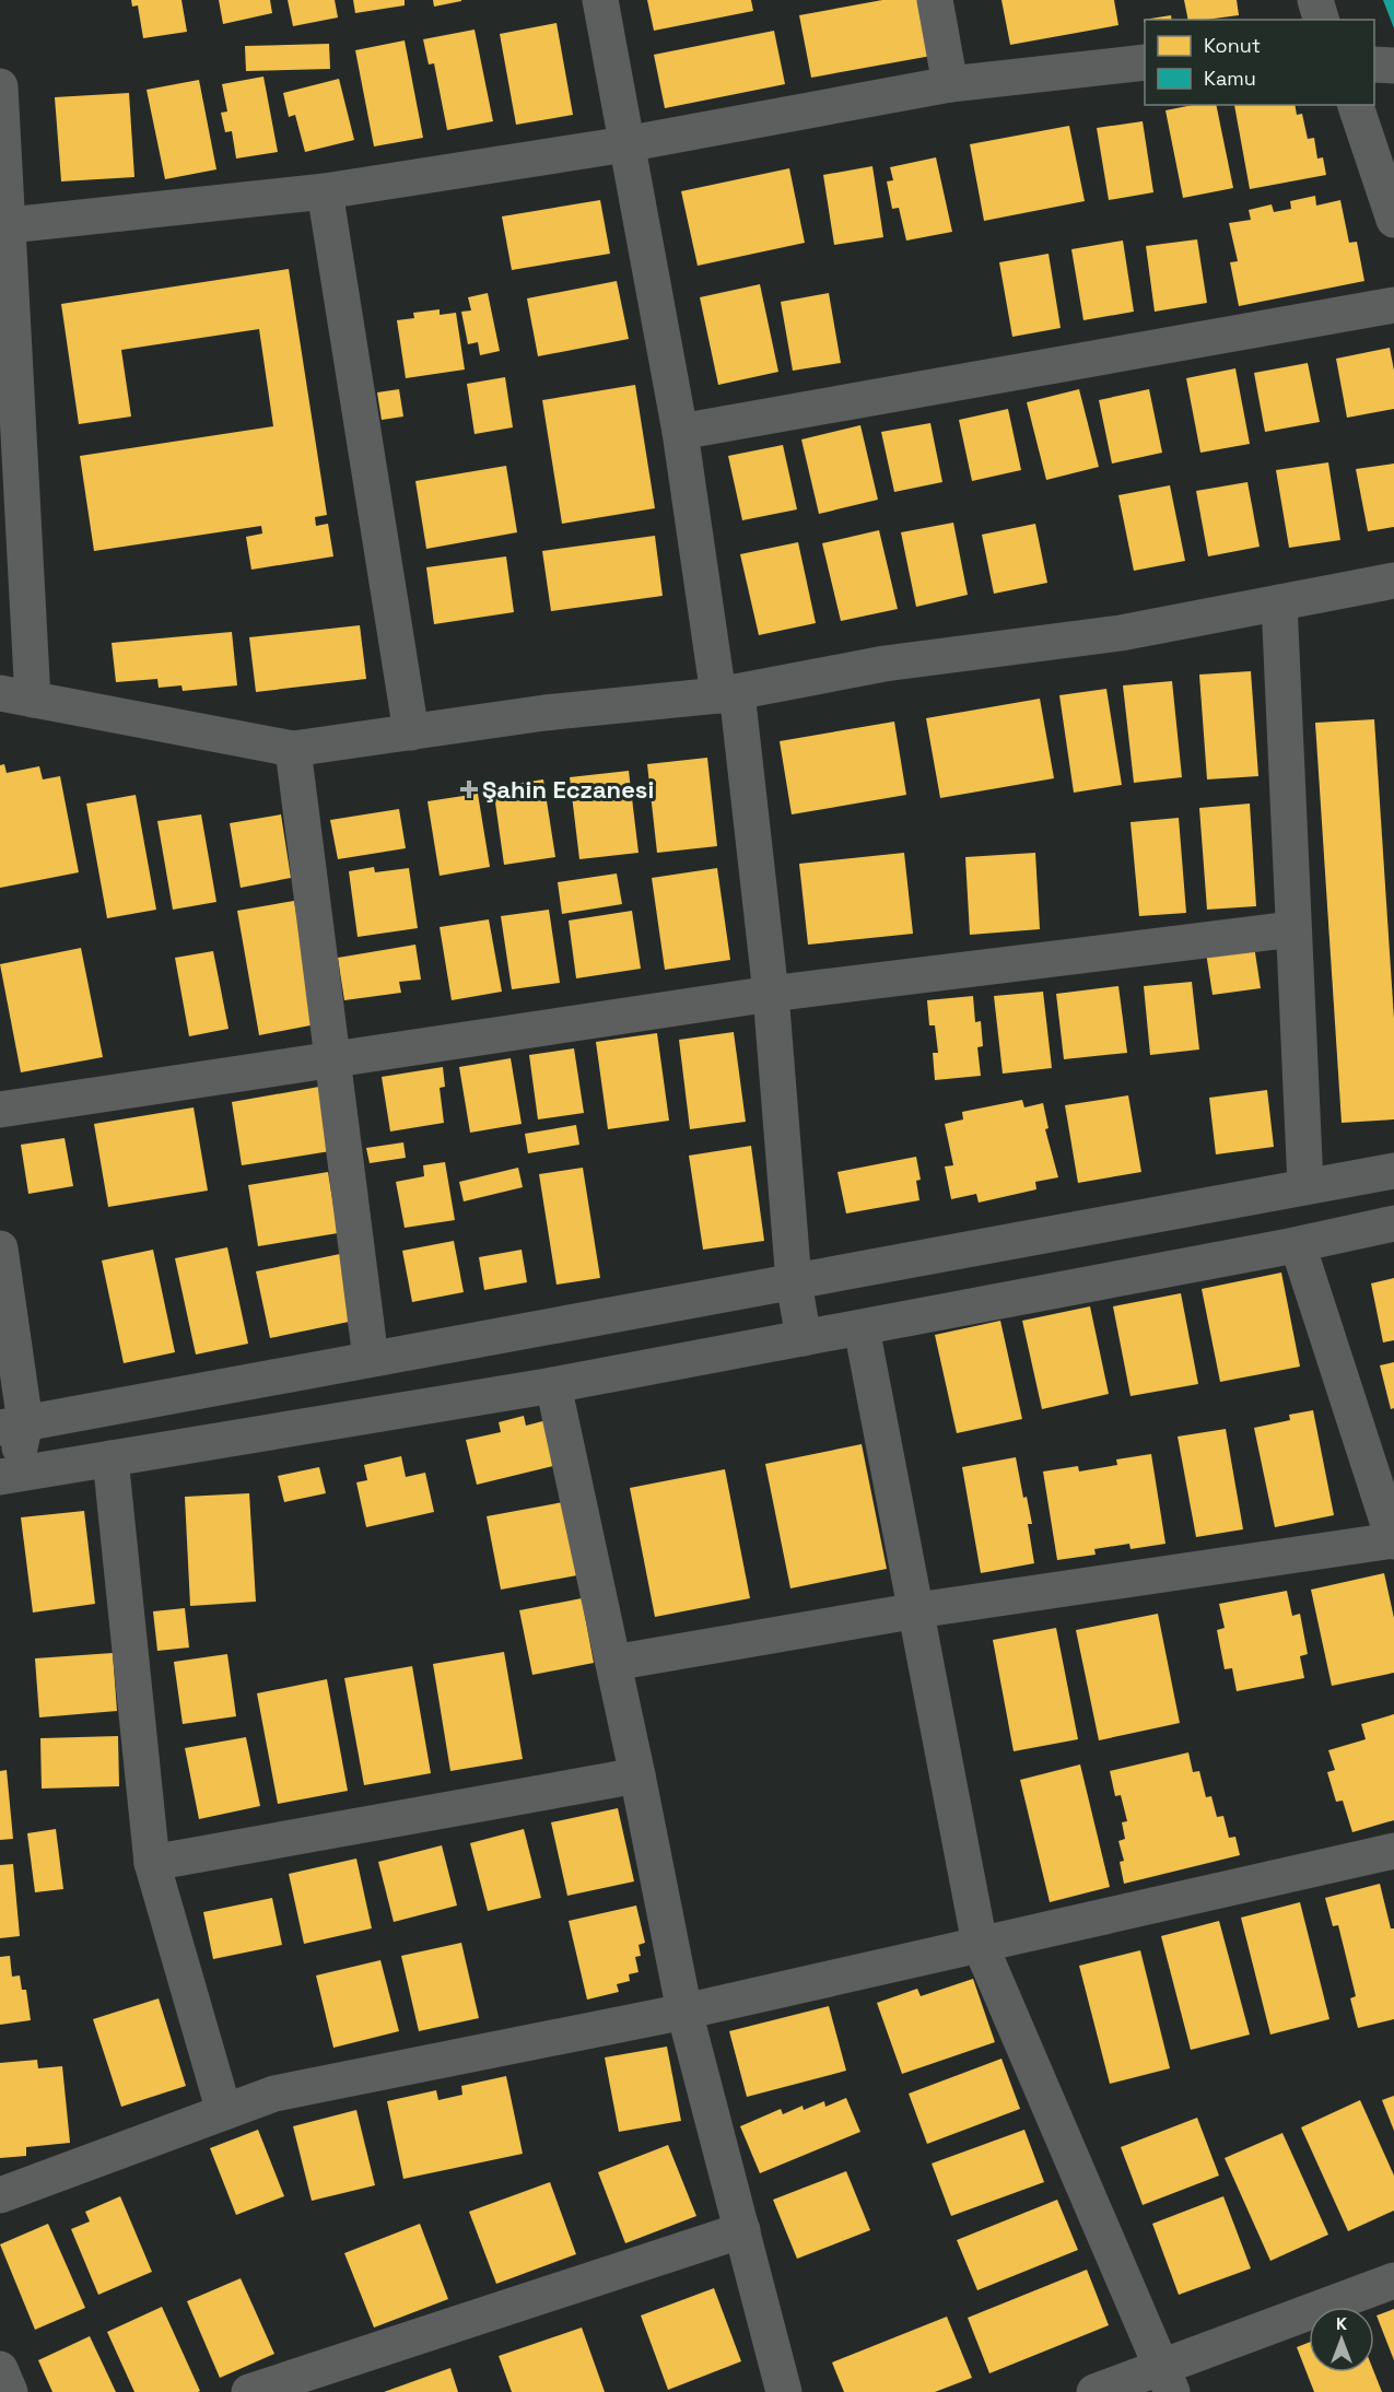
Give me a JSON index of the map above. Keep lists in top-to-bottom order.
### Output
{
  "places": {
    "health": ["Şahin Eczanesi"]
  },
  "legend": ["Konut", "Kamu"],
  "north": "top"
}
